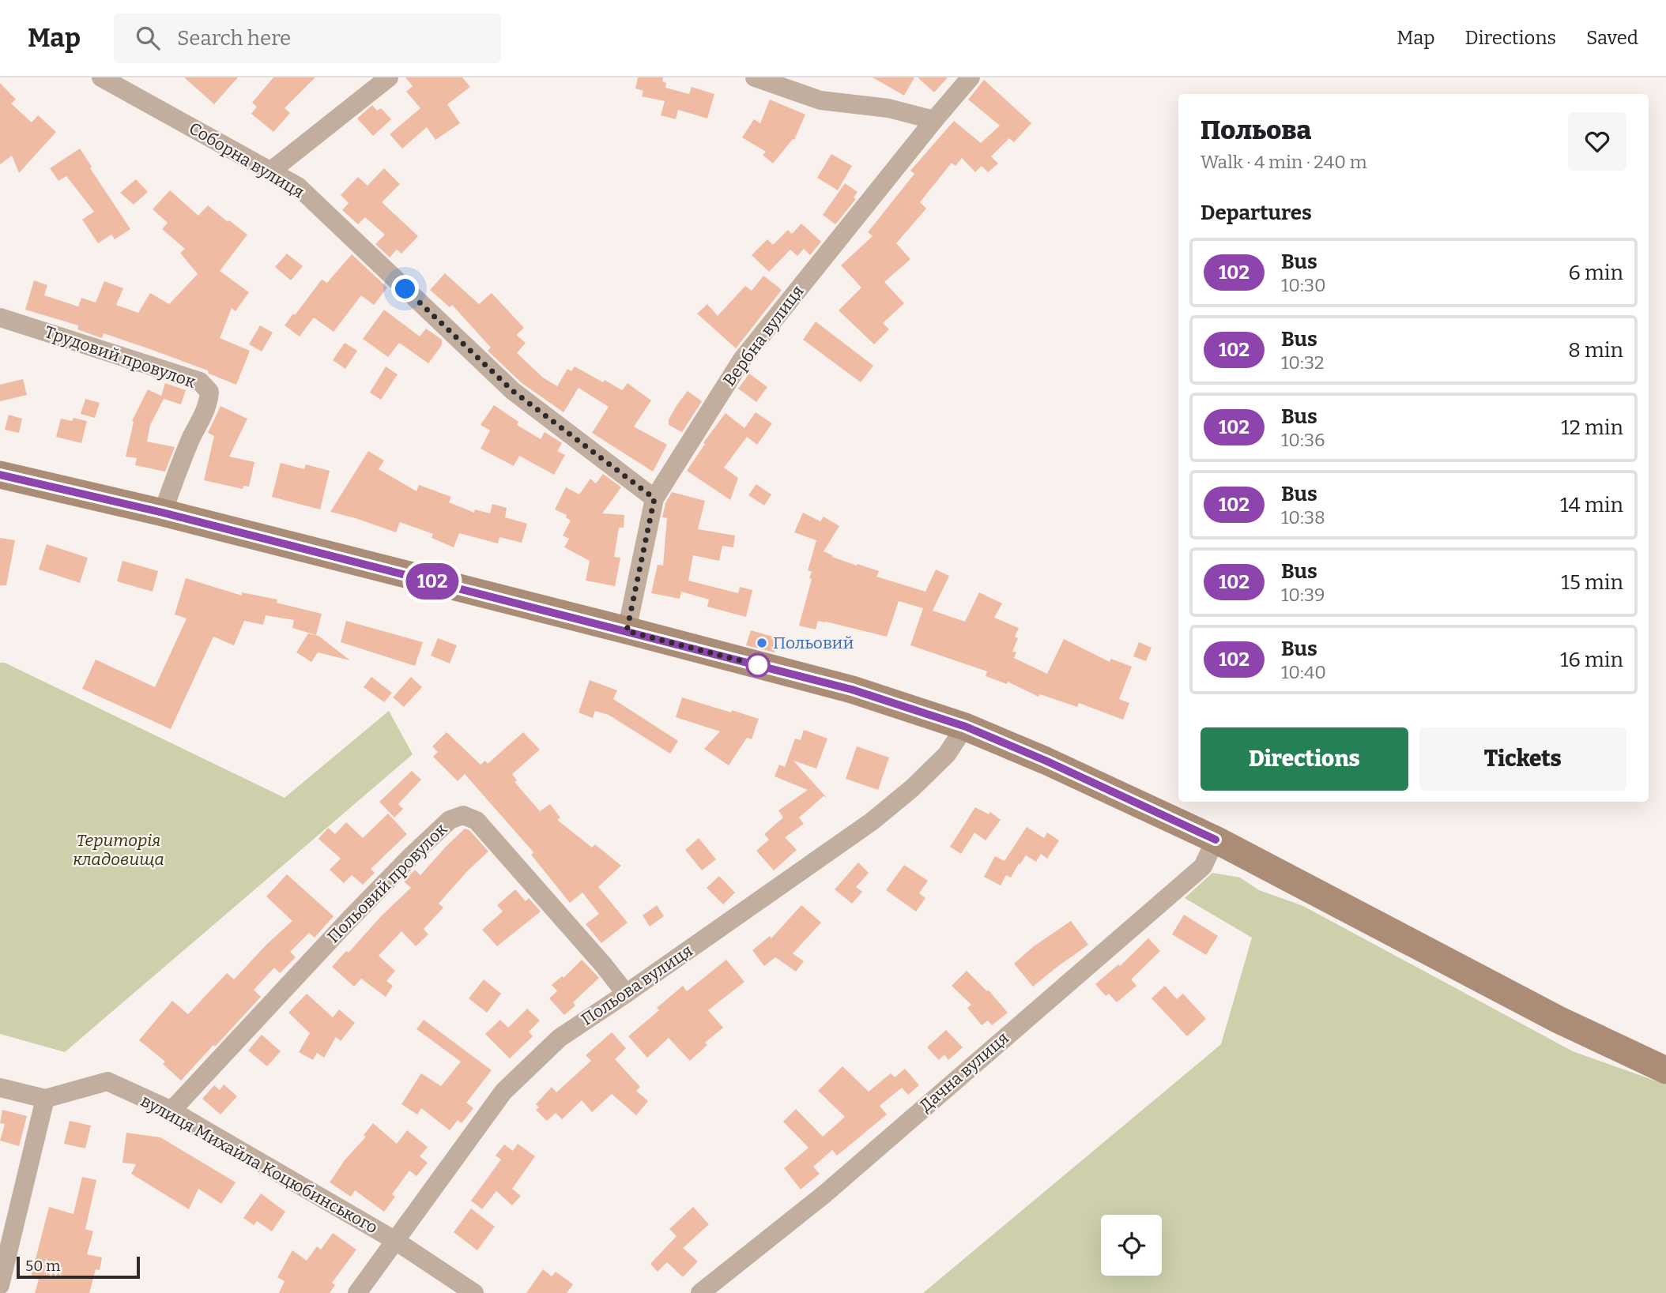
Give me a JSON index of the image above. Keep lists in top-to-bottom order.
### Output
{
  "streets": {
    "street": [
      "Соборна вулиця",
      "Вербна вулиця",
      "Трудовий провулок",
      "Польовий провулок",
      "Польова вулиця",
      "Дачна вулиця",
      "вулиця Михайла Коцюбинського"
    ]
  },
  "crossings": [
    ["Соборна вулиця", "Вербна вулиця"],
    ["Польовий провулок", "Польова вулиця"],
    ["Польовий провулок", "вулиця Михайла Коцюбинського"],
    ["Польова вулиця", "вулиця Михайла Коцюбинського"]
  ],
  "parks": ["Територія кладовища"],
  "places": ["Польовий"],
  "lines": ["bus line 102"],
  "scale_bar": "50 m",
  "page": {
    "header": "Map",
    "search": "Search here",
    "nav": ["Map", "Directions", "Saved"],
    "on_map": "102",
    "heading": [
      ["Польова", "Walk · 4 min · 240 m"],
      "Departures"
    ],
    "list": [
      {
        "mark": "102",
        "name": "Bus",
        "note": "10:30",
        "value": "6 min"
      },
      {
        "mark": "102",
        "name": "Bus",
        "note": "10:32",
        "value": "8 min"
      },
      {
        "mark": "102",
        "name": "Bus",
        "note": "10:36",
        "value": "12 min"
      },
      {
        "mark": "102",
        "name": "Bus",
        "note": "10:38",
        "value": "14 min"
      },
      {
        "mark": "102",
        "name": "Bus",
        "note": "10:39",
        "value": "15 min"
      },
      {
        "mark": "102",
        "name": "Bus",
        "note": "10:40",
        "value": "16 min"
      }
    ],
    "buttons": ["Directions", "Tickets"],
    "scale": "50 m"
  }
}
